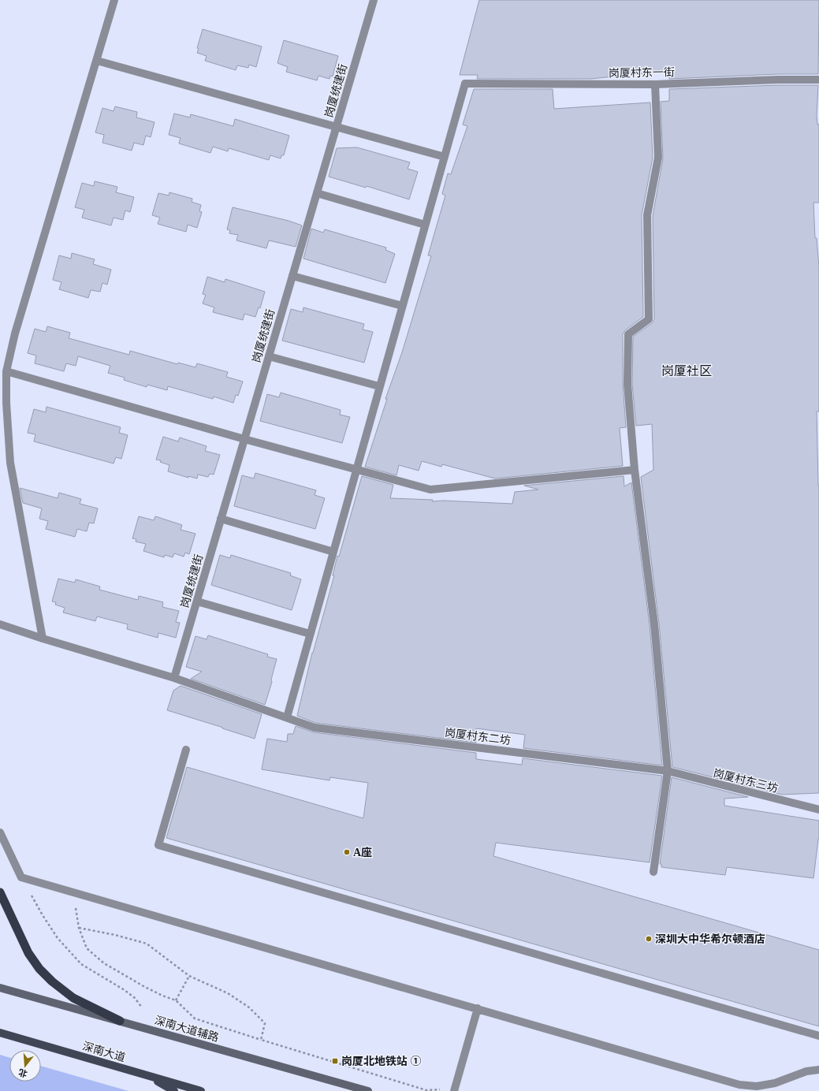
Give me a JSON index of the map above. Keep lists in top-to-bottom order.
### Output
{
  "streets": {
    "main road": ["深南大道辅路", "深南大道"],
    "street": [
      "岗厦村东一街",
      "岗厦统建街",
      "岗厦村东二坊",
      "岗厦村东三坊"
    ]
  },
  "crossings": [
    ["岗厦统建街", "岗厦村东二坊"],
    ["岗厦村东二坊", "岗厦村东三坊"]
  ],
  "districts": ["岗厦社区"],
  "places": {
    "other": ["A座", "深圳大中华希尔顿酒店"],
    "transit": ["岗厦北地铁站 ①"]
  },
  "north": "bottom"
}
